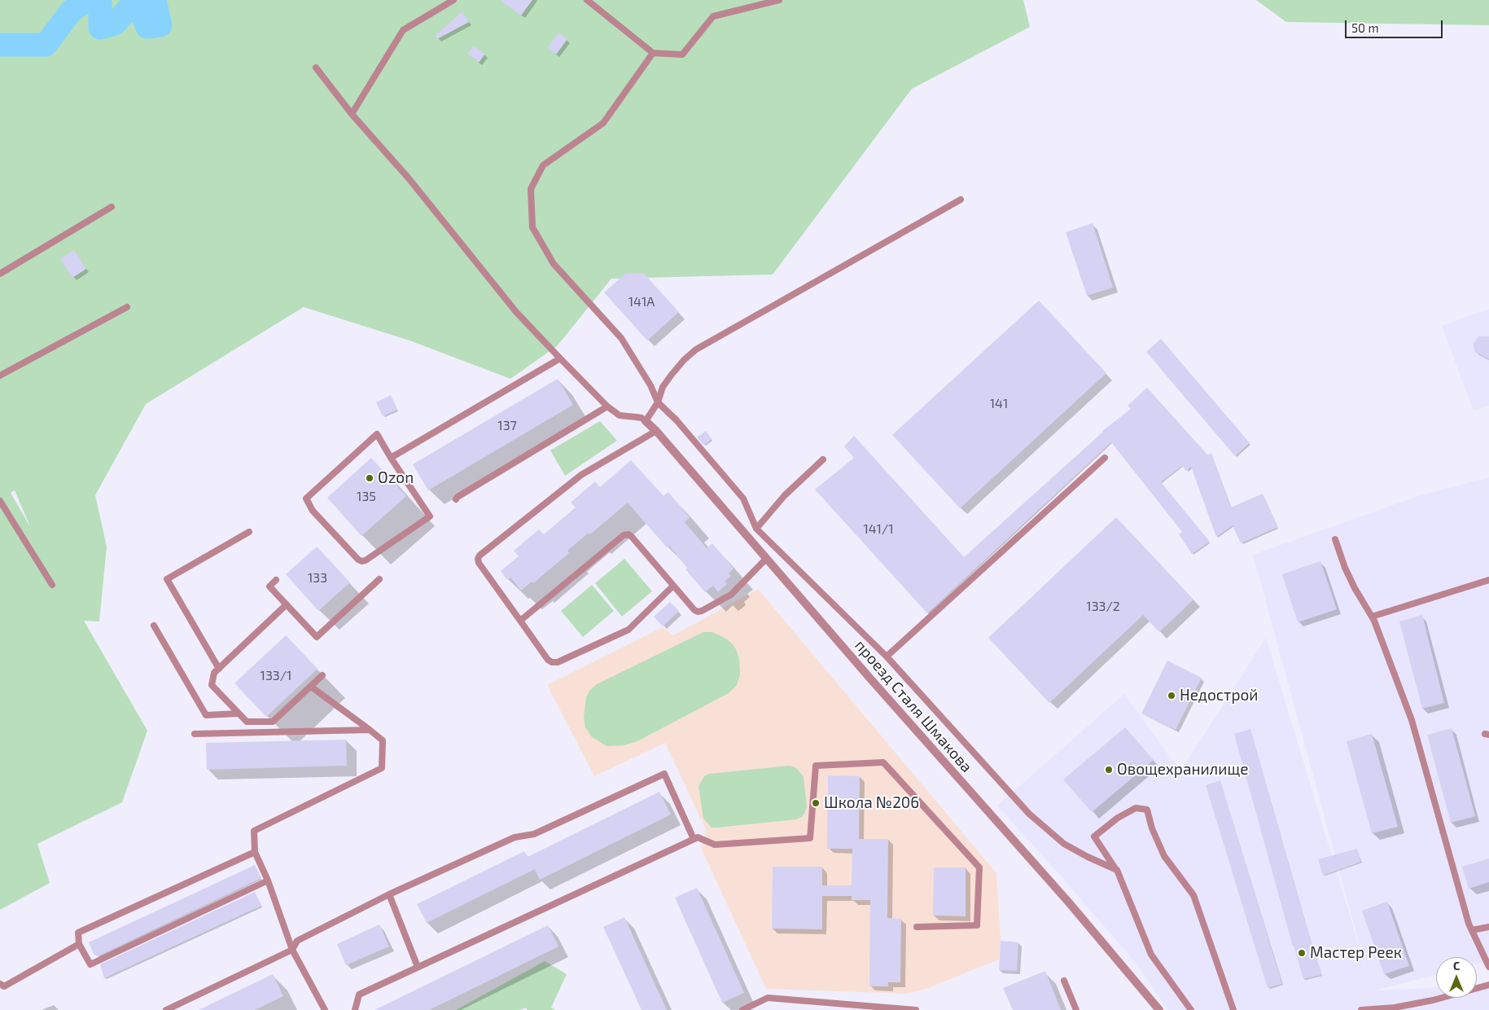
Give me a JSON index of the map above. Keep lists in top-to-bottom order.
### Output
{
  "streets": {
    "street": ["проезд Сталя Шмакова"]
  },
  "places": [
    "Ozon",
    "Недострой",
    "Овощехранилище",
    "Школа №206",
    "Мастер Реек"
  ],
  "house_numbers": [
    "141А",
    "141",
    "137",
    "135",
    "141/1",
    "133",
    "133/2",
    "133/1"
  ],
  "scale_bar": "50 m",
  "north": "top"
}
